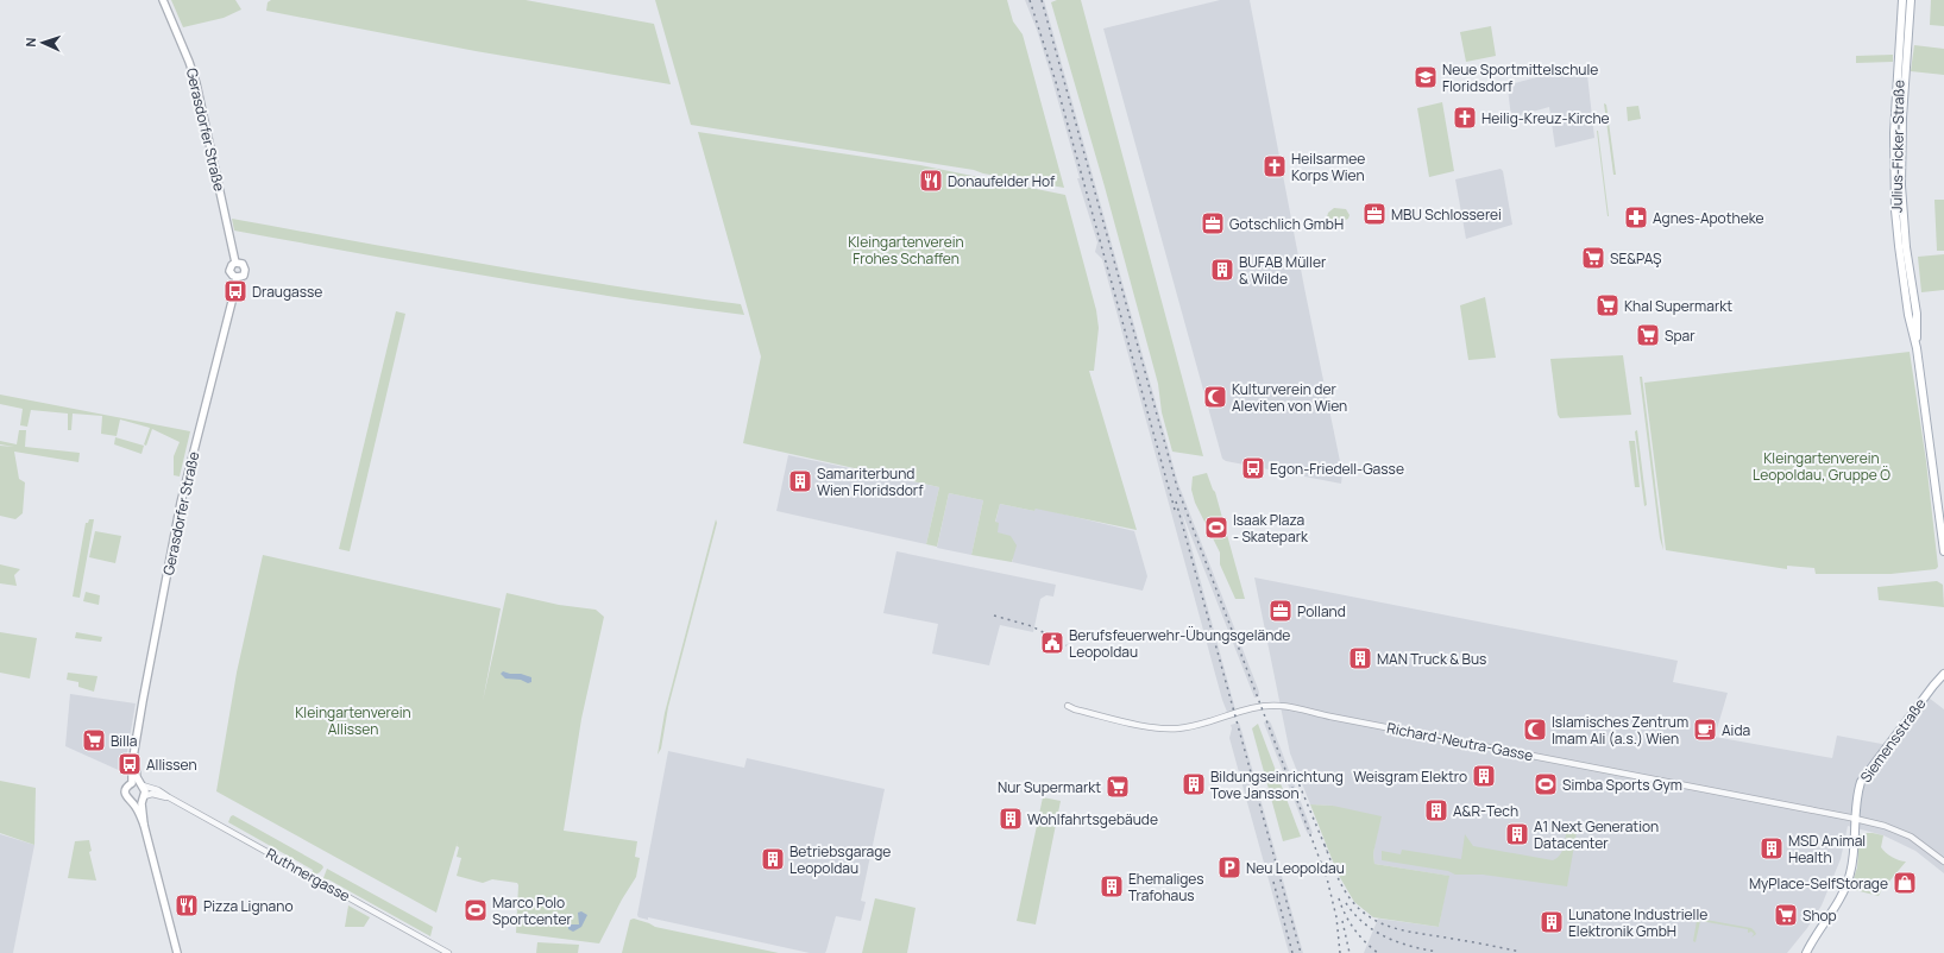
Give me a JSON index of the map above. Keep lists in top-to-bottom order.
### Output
{
  "streets": {
    "main road": ["Gerasdorfer Straße", "Julius-Ficker-Straße", "Siemensstraße"],
    "street": ["Richard-Neutra-Gasse", "Ruthnergasse"]
  },
  "crossings": [
    ["Gerasdorfer Straße", "Ruthnergasse"],
    ["Siemensstraße", "Richard-Neutra-Gasse"]
  ],
  "parks": ["Kleingartenverein Frohes Schaffen", "Kleingartenverein Leopoldau, Gruppe Ö", "Kleingartenverein Allissen"],
  "places": {
    "school or university": ["Neue Sportmittelschule Floridsdorf"],
    "church": ["Heilig-Kreuz-Kirche", "Heilsarmee Korps Wien"],
    "restaurant": ["Donaufelder Hof", "Pizza Lignano"],
    "office": ["MBU Schlosserei", "Gotschlich GmbH", "Polland"],
    "pharmacy": ["Agnes-Apotheke"],
    "supermarket": [
      "SE&PAŞ",
      "Khal Supermarkt",
      "Spar",
      "Billa",
      "Nur Supermarkt",
      "Shop"
    ],
    "building": [
      "BUFAB Müller & Wilde",
      "Samariterbund Wien Floridsdorf",
      "MAN Truck & Bus",
      "Weisgram Elektro",
      "Bildungseinrichtung Tove Jansson",
      "A&R-Tech",
      "Wohlfahrtsgebäude",
      "A1 Next Generation Datacenter",
      "MSD Animal Health",
      "Betriebsgarage Leopoldau",
      "Ehemaliges Trafohaus",
      "Lunatone Industrielle Elektronik GmbH"
    ],
    "bus stop": ["Draugasse", "Egon-Friedell-Gasse", "Allissen"],
    "mosque": ["Kulturverein der Aleviten von Wien", "Islamisches Zentrum Imam Ali (a.s.) Wien"],
    "sports": ["Isaak Plaza - Skatepark", "Simba Sports Gym", "Marco Polo Sportcenter"],
    "public building": ["Berufsfeuerwehr-Übungsgelände Leopoldau"],
    "cafe": ["Aida"],
    "parking": ["Neu Leopoldau"],
    "shop": ["MyPlace-SelfStorage"]
  },
  "north": "left"
}
